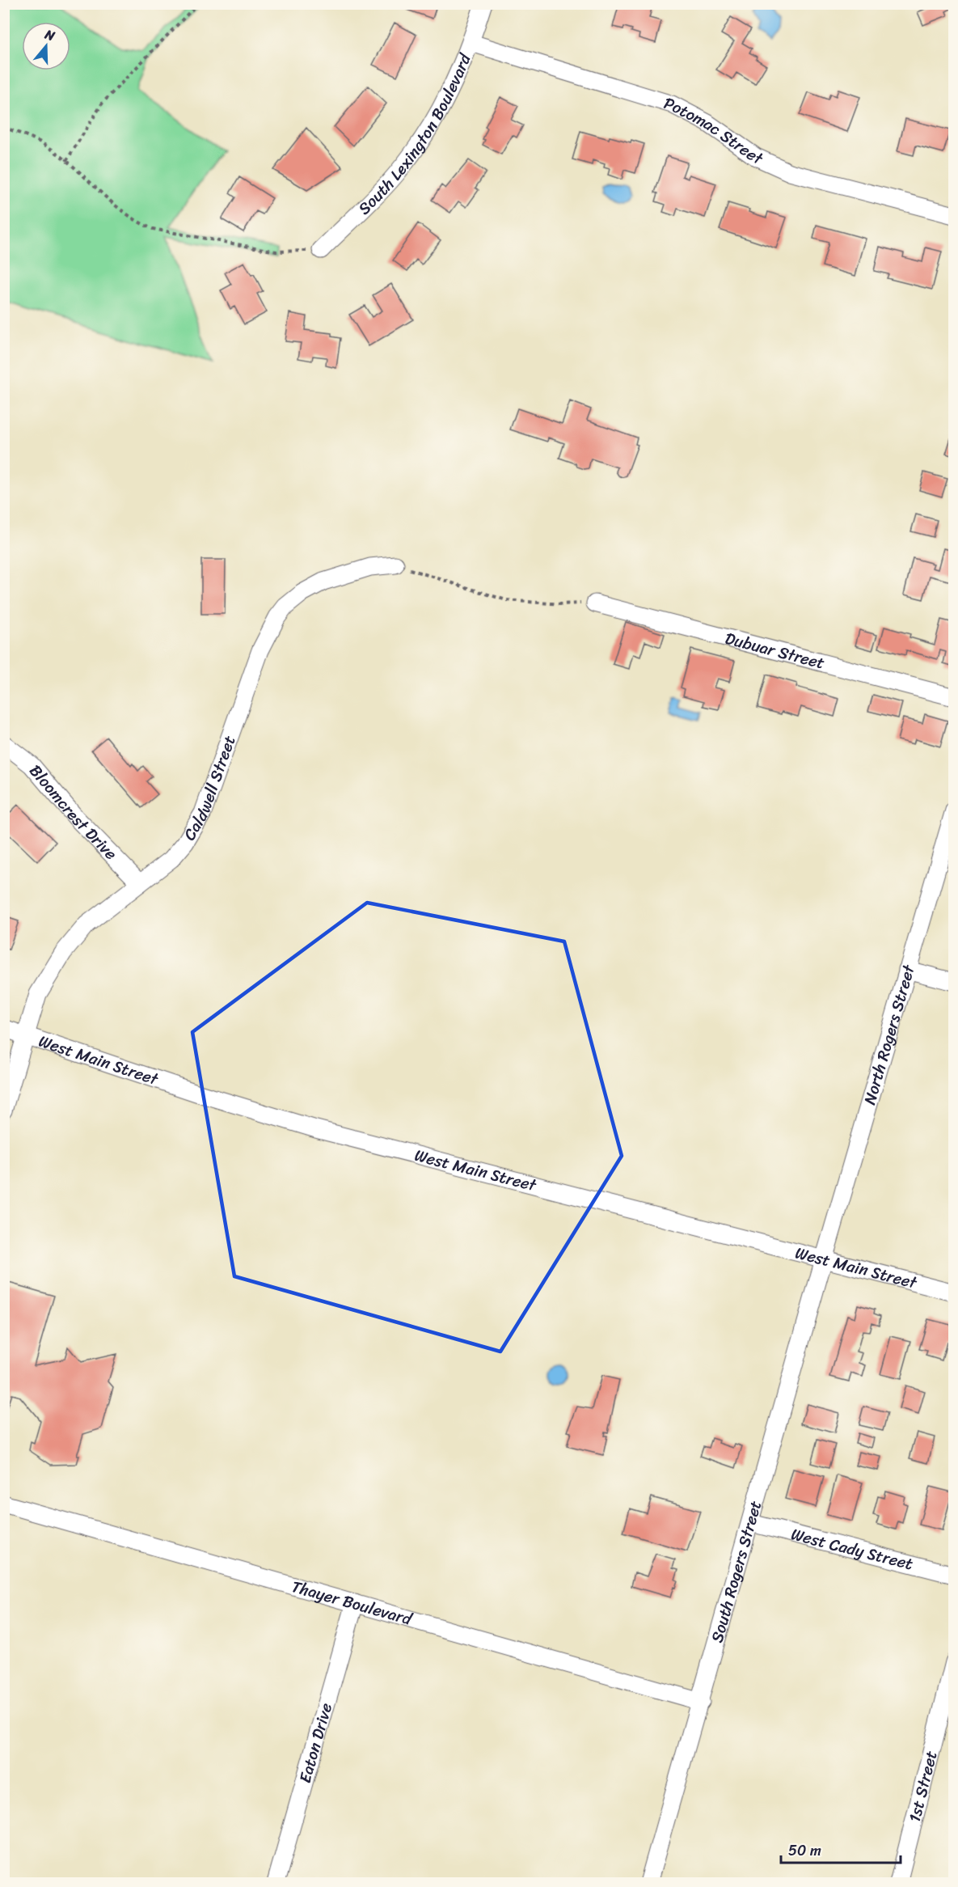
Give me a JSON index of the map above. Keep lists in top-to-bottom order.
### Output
{
  "streets": {
    "street": [
      "Potomac Street",
      "South Lexington Boulevard",
      "Dubuar Street",
      "Caldwell Street",
      "Bloomcrest Drive",
      "North Rogers Street",
      "West Main Street",
      "West Cady Street",
      "South Rogers Street",
      "Thayer Boulevard",
      "Eaton Drive",
      "1st Street"
    ]
  },
  "crossings": [
    ["Potomac Street", "South Lexington Boulevard"],
    ["Caldwell Street", "Bloomcrest Drive"],
    ["Caldwell Street", "West Main Street"],
    ["North Rogers Street", "West Main Street"],
    ["North Rogers Street", "South Rogers Street"],
    ["West Main Street", "South Rogers Street"],
    ["West Cady Street", "South Rogers Street"],
    ["South Rogers Street", "Thayer Boulevard"],
    ["Thayer Boulevard", "Eaton Drive"]
  ],
  "scale_bar": "50 m",
  "north": "top"
}
